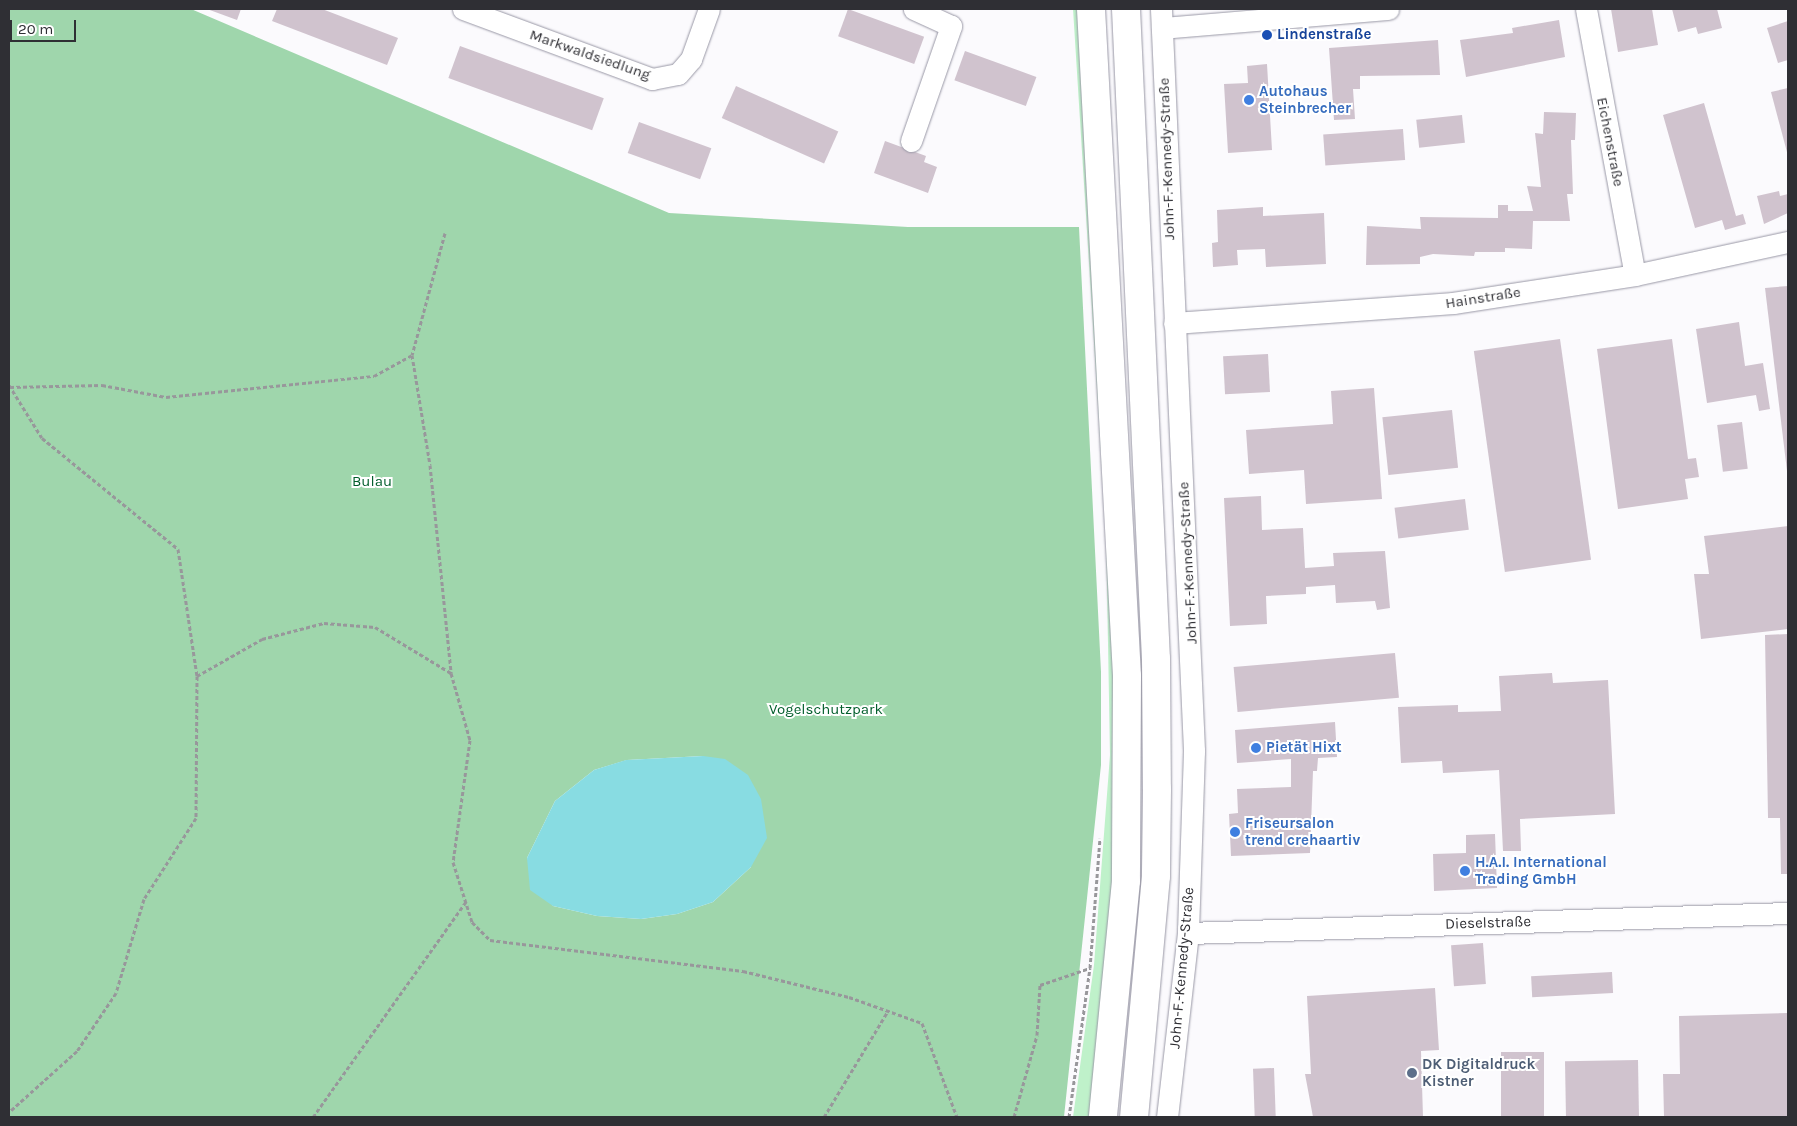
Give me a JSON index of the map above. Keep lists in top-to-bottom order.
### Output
{
  "streets": {
    "street": [
      "Markwaldsiedlung",
      "Eichenstraße",
      "John-F.-Kennedy-Straße",
      "Hainstraße",
      "Dieselstraße"
    ]
  },
  "crossings": [
    ["Eichenstraße", "Hainstraße"],
    ["John-F.-Kennedy-Straße", "Hainstraße"],
    ["John-F.-Kennedy-Straße", "Dieselstraße"]
  ],
  "parks": ["Bulau", "Vogelschutzpark"],
  "places": [
    "Lindenstraße",
    "Autohaus Steinbrecher",
    "Pietät Hixt",
    "Friseursalon trend crehaartiv",
    "H.A.I. International Trading GmbH",
    "DK Digitaldruck Kistner"
  ],
  "scale_bar": "20 m"
}
